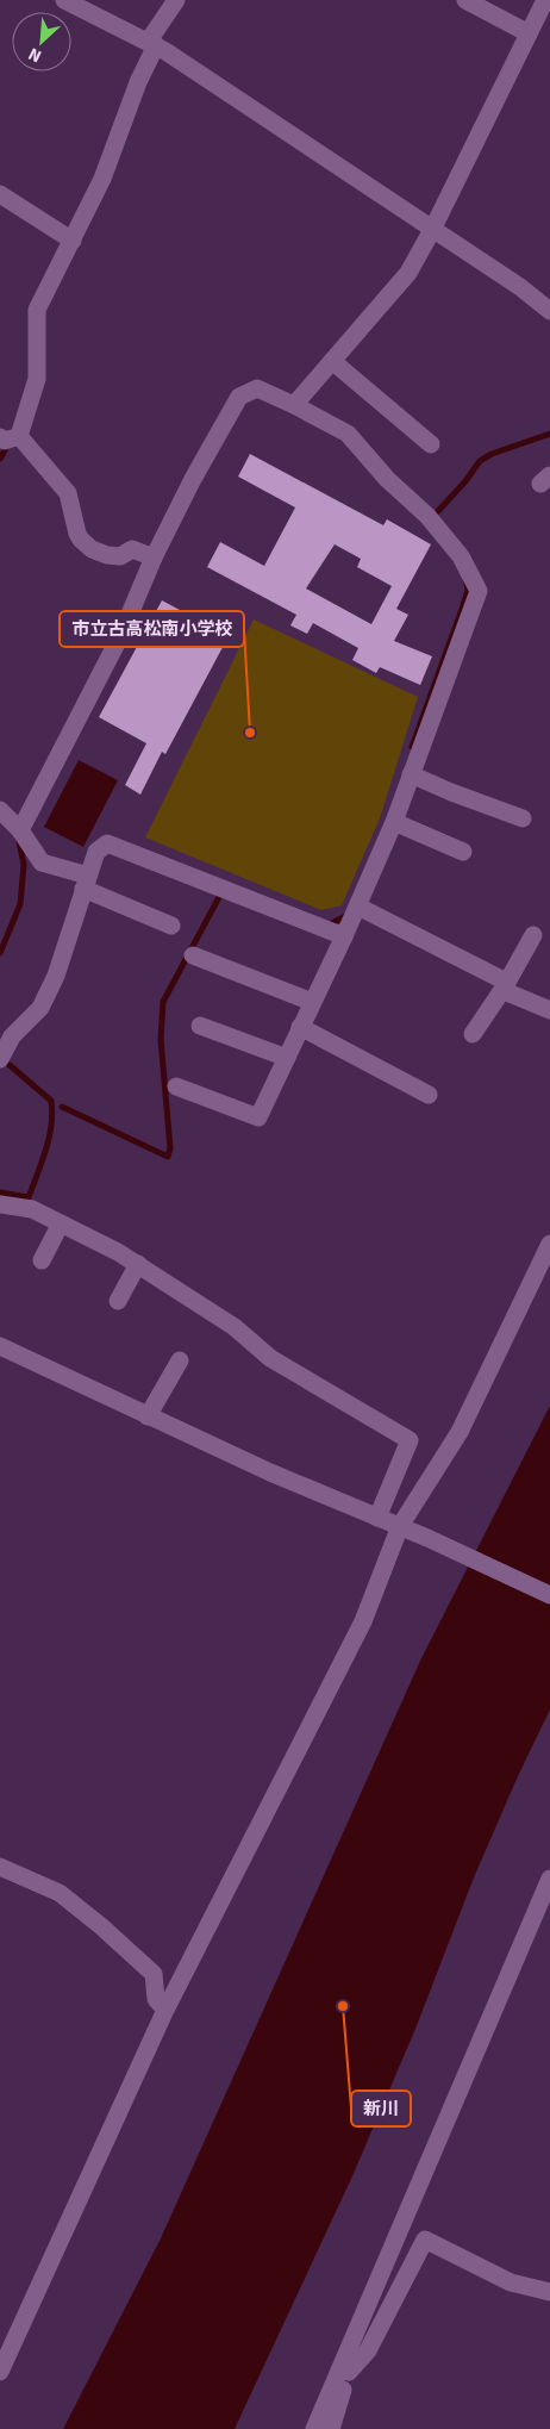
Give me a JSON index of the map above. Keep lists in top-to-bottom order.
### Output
{
  "places": ["市立古高松南小学校", "新川"],
  "north": "bottom left"
}
